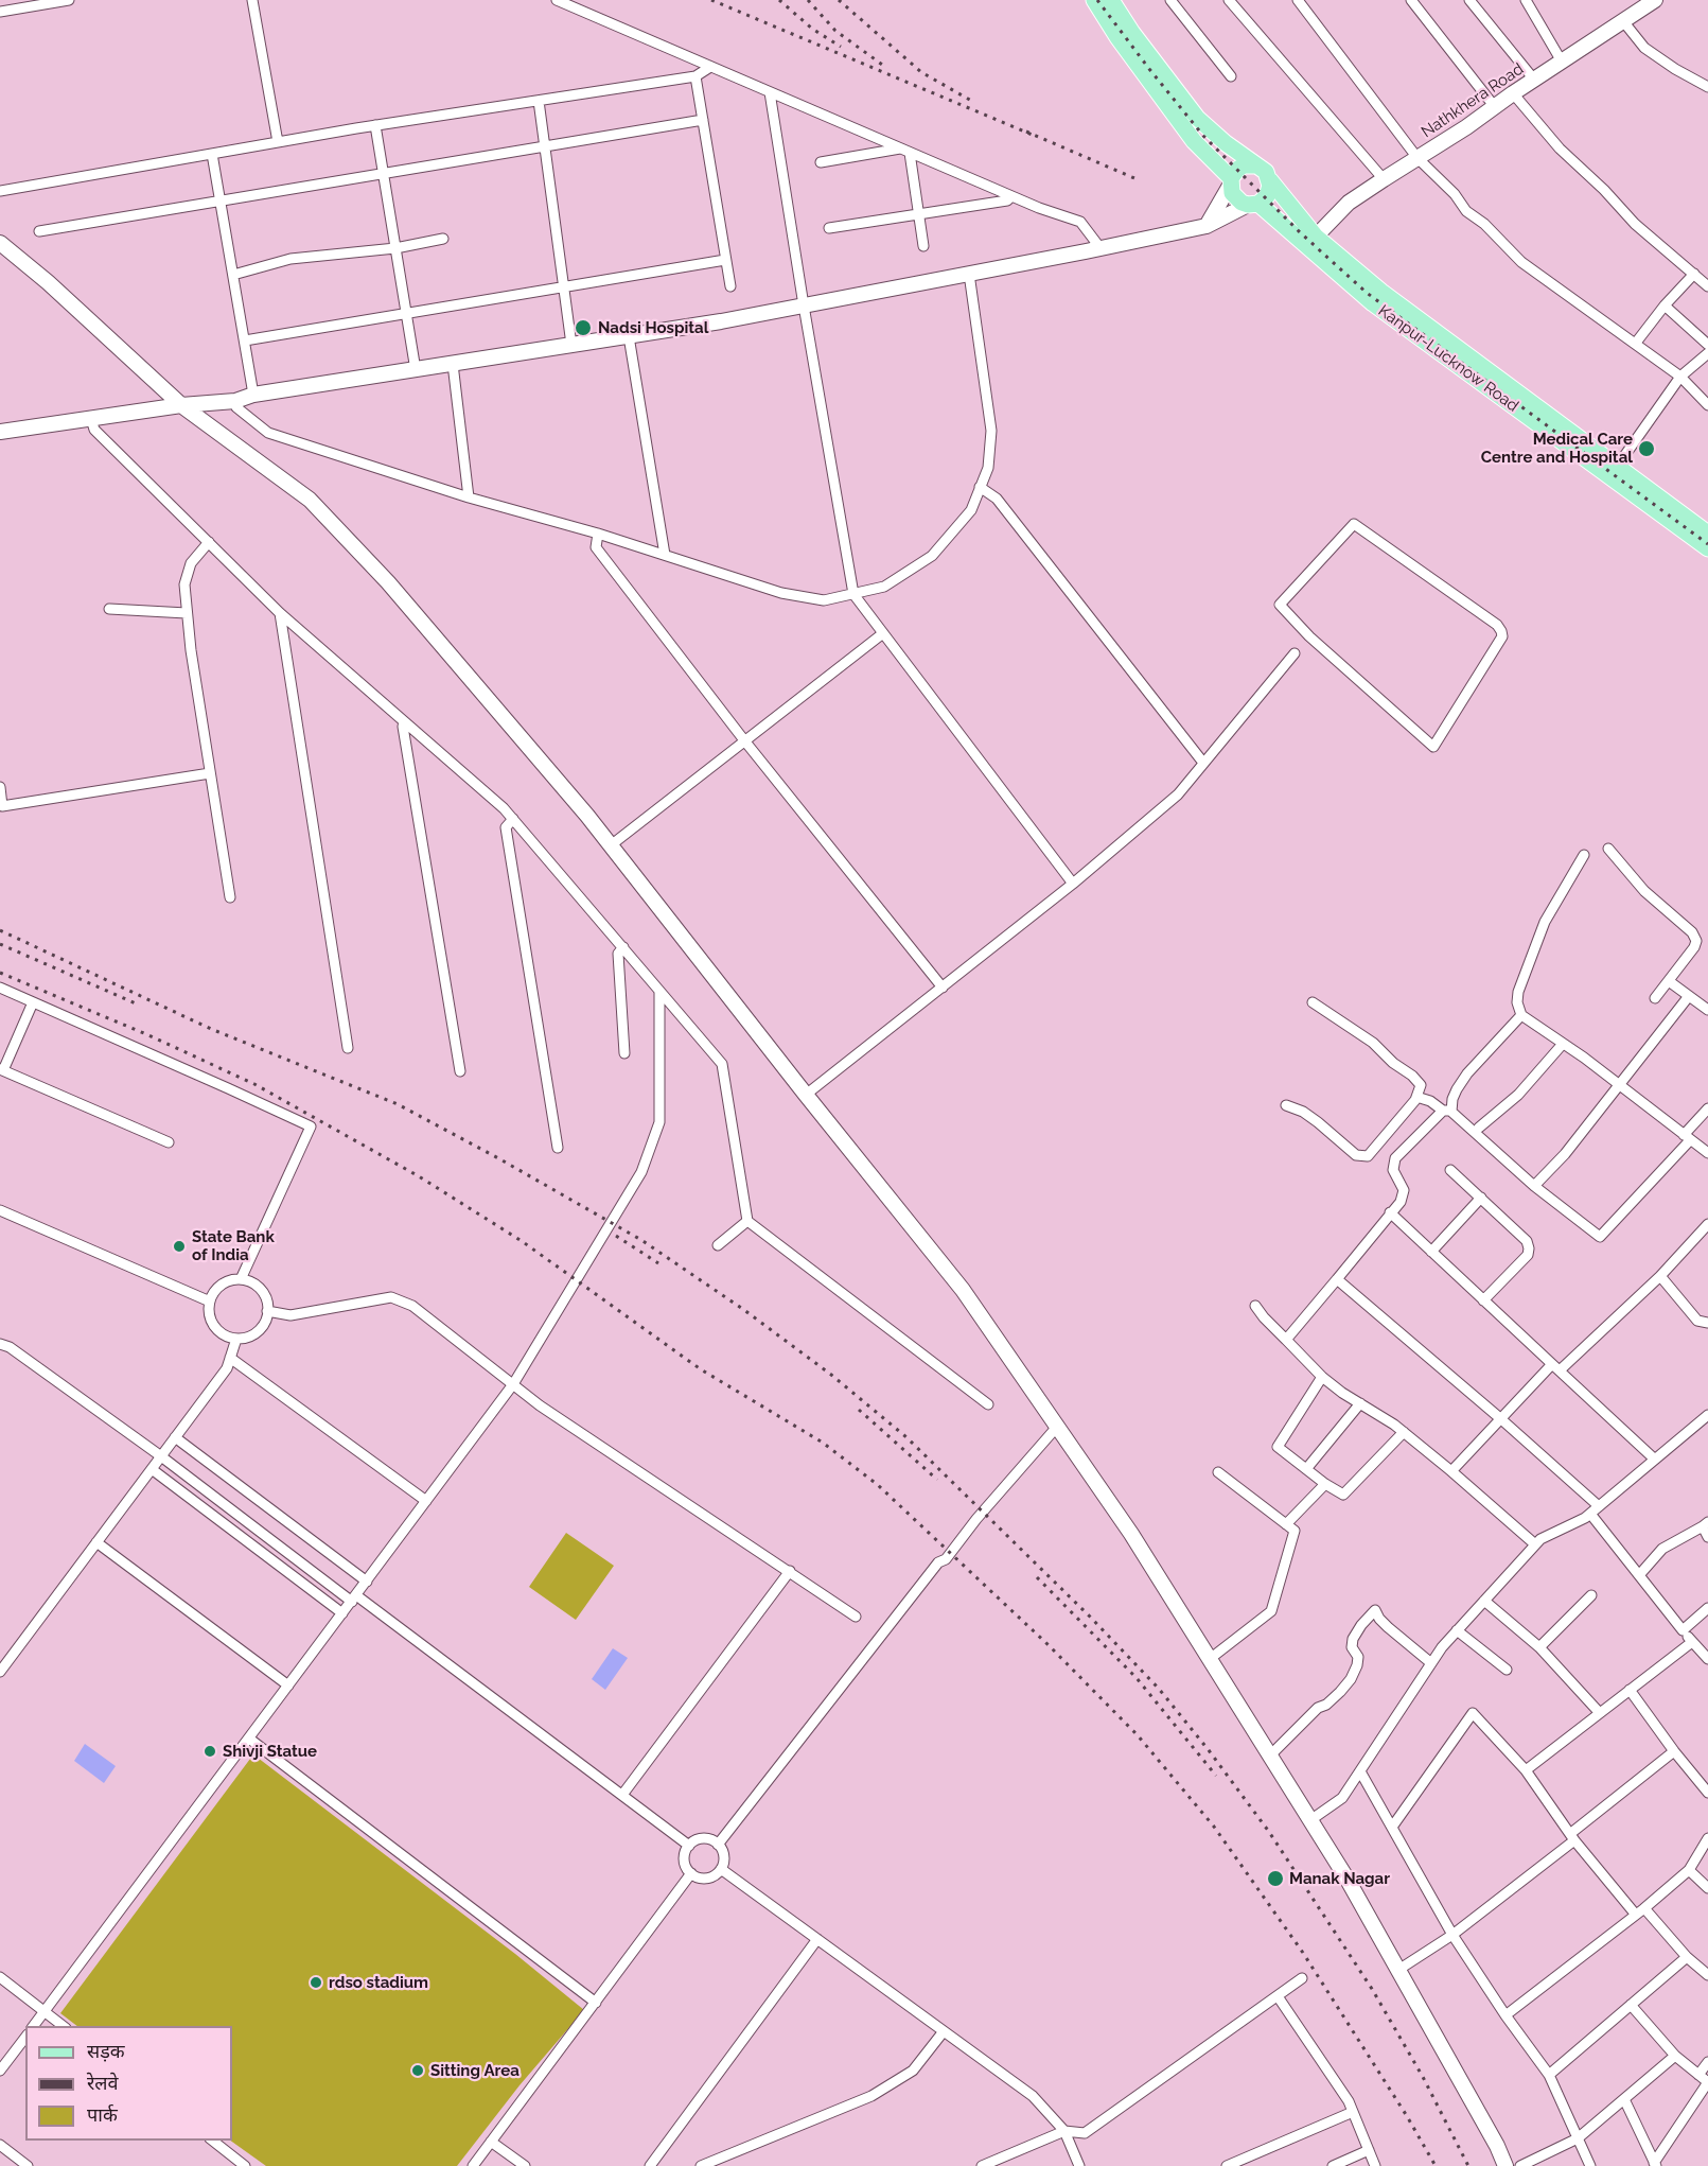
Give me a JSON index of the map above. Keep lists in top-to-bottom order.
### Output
{
  "streets": {
    "main road": ["Kanpur-Lucknow Road"],
    "street": ["Nathkhera Road"]
  },
  "crossings": [
    ["Nathkhera Road", "Kanpur-Lucknow Road"]
  ],
  "places": [
    "Nadsi Hospital",
    "Medical Care Centre and Hospital",
    "State Bank of India",
    "Shivji Statue",
    "Manak Nagar",
    "rdso stadium",
    "Sitting Area"
  ],
  "legend": ["सड़क", "रेलवे", "पार्क"]
}
